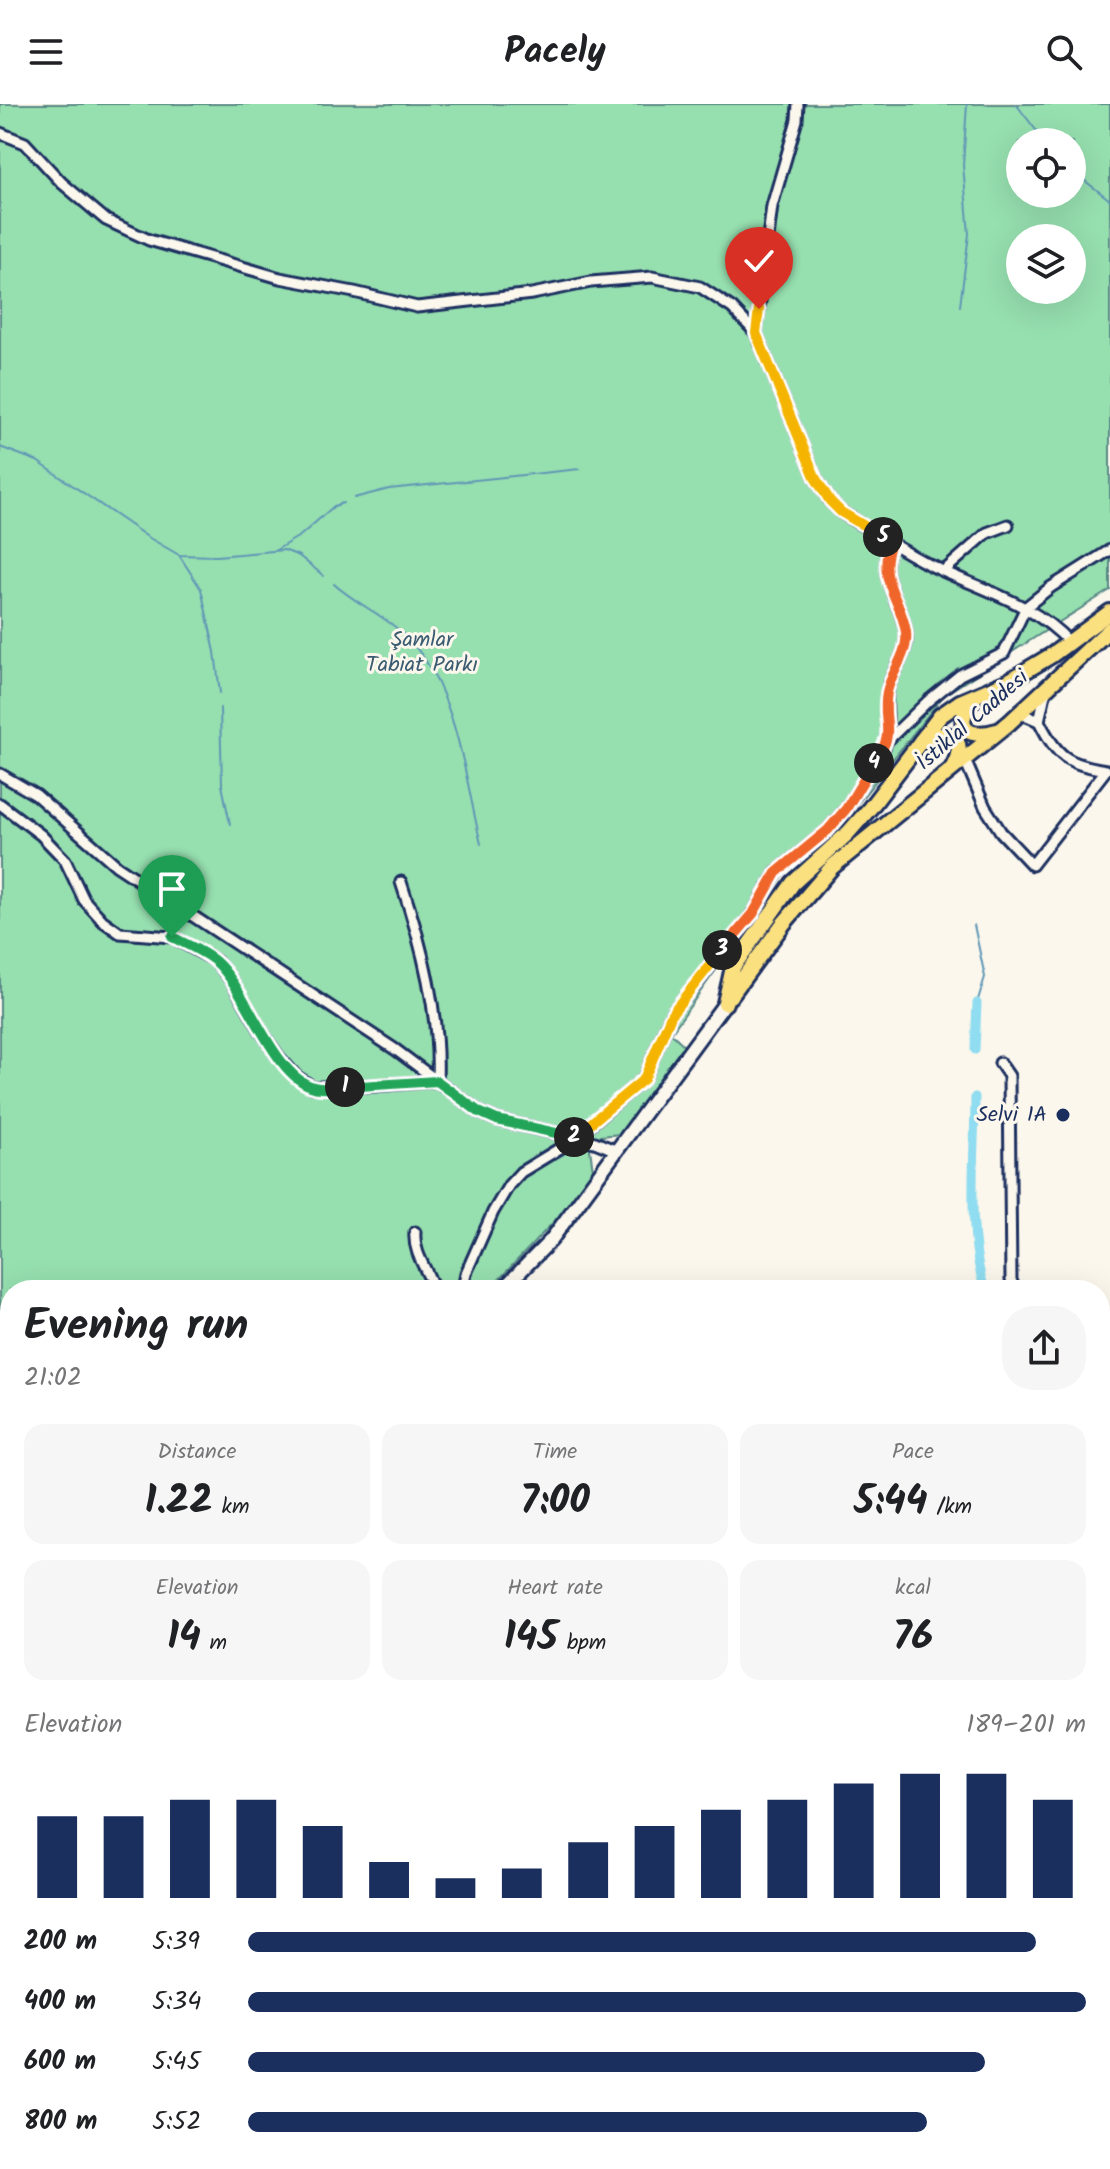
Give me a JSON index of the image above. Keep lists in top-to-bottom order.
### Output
{
  "streets": {
    "main road": ["İstiklal Caddesi"]
  },
  "parks": ["Şamlar Tabiat Parkı"],
  "places": ["Selvi 1A"],
  "page": {
    "header": "Pacely",
    "pins": [
      "5",
      "4",
      "3",
      "1",
      "2"
    ],
    "heading": ["Evening run", "21:02"],
    "stats": [
      ["Distance", "1.22 km"],
      ["Time", "7:00"],
      ["Pace", "5:44 /km"],
      ["Elevation", "14 m"],
      ["Heart rate", "145 bpm"],
      ["kcal", "76"]
    ],
    "chart": ["Elevation", "189–201 m"],
    "list": [
      {
        "name": "200 m",
        "note": "5:39"
      },
      {
        "name": "400 m",
        "note": "5:34"
      },
      {
        "name": "600 m",
        "note": "5:45"
      },
      {
        "name": "800 m",
        "note": "5:52"
      }
    ]
  }
}
